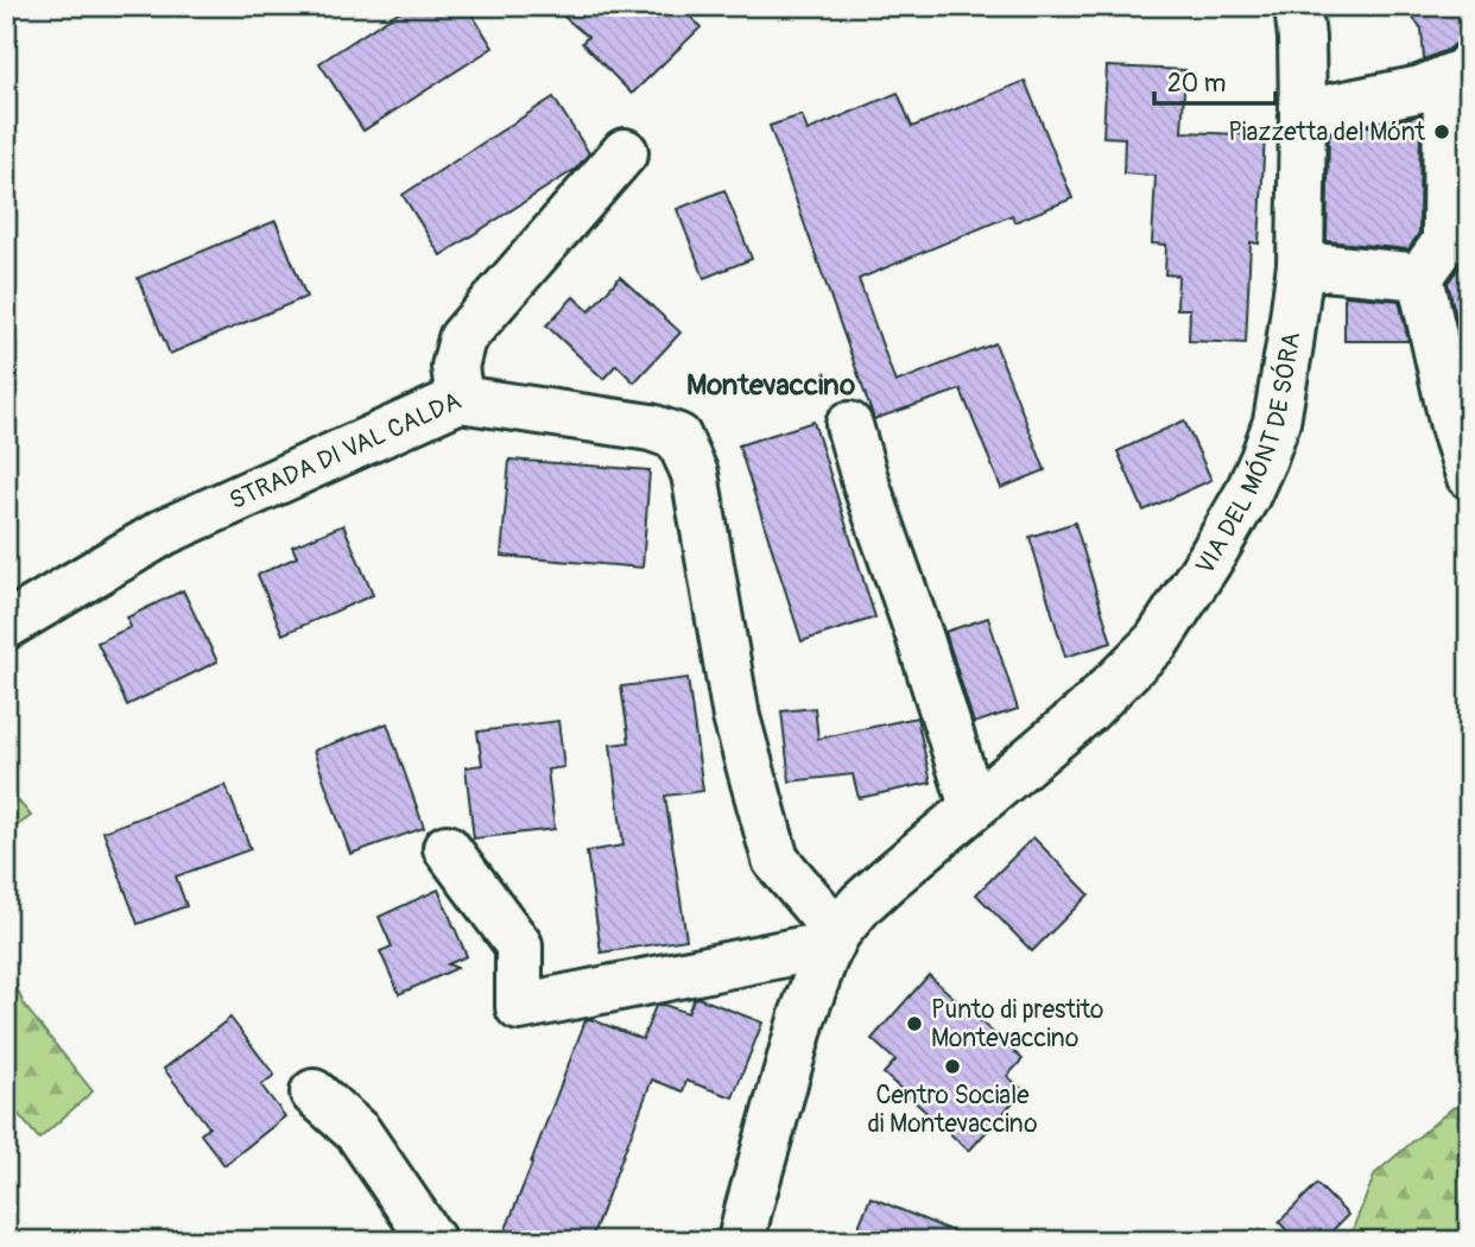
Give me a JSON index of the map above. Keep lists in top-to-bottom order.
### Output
{
  "streets": {
    "street": ["VIA DEL MÓNT DE SÓRA", "STRADA DI VAL CALDA"]
  },
  "crossings": [
    ["VIA DEL MÓNT DE SÓRA", "STRADA DI VAL CALDA"]
  ],
  "districts": ["Montevaccino"],
  "places": ["Piazzetta del Mónt", "Punto di prestito Montevaccino", "Centro Sociale di Montevaccino"],
  "scale_bar": "20 m"
}
